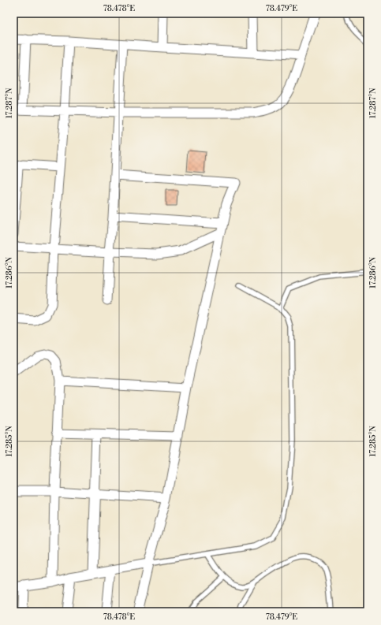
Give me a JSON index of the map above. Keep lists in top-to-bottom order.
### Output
{
  "coordinates": [
    "78.478°E",
    "78.479°E",
    "17.287°N",
    "17.286°N",
    "17.285°N"
  ]
}
